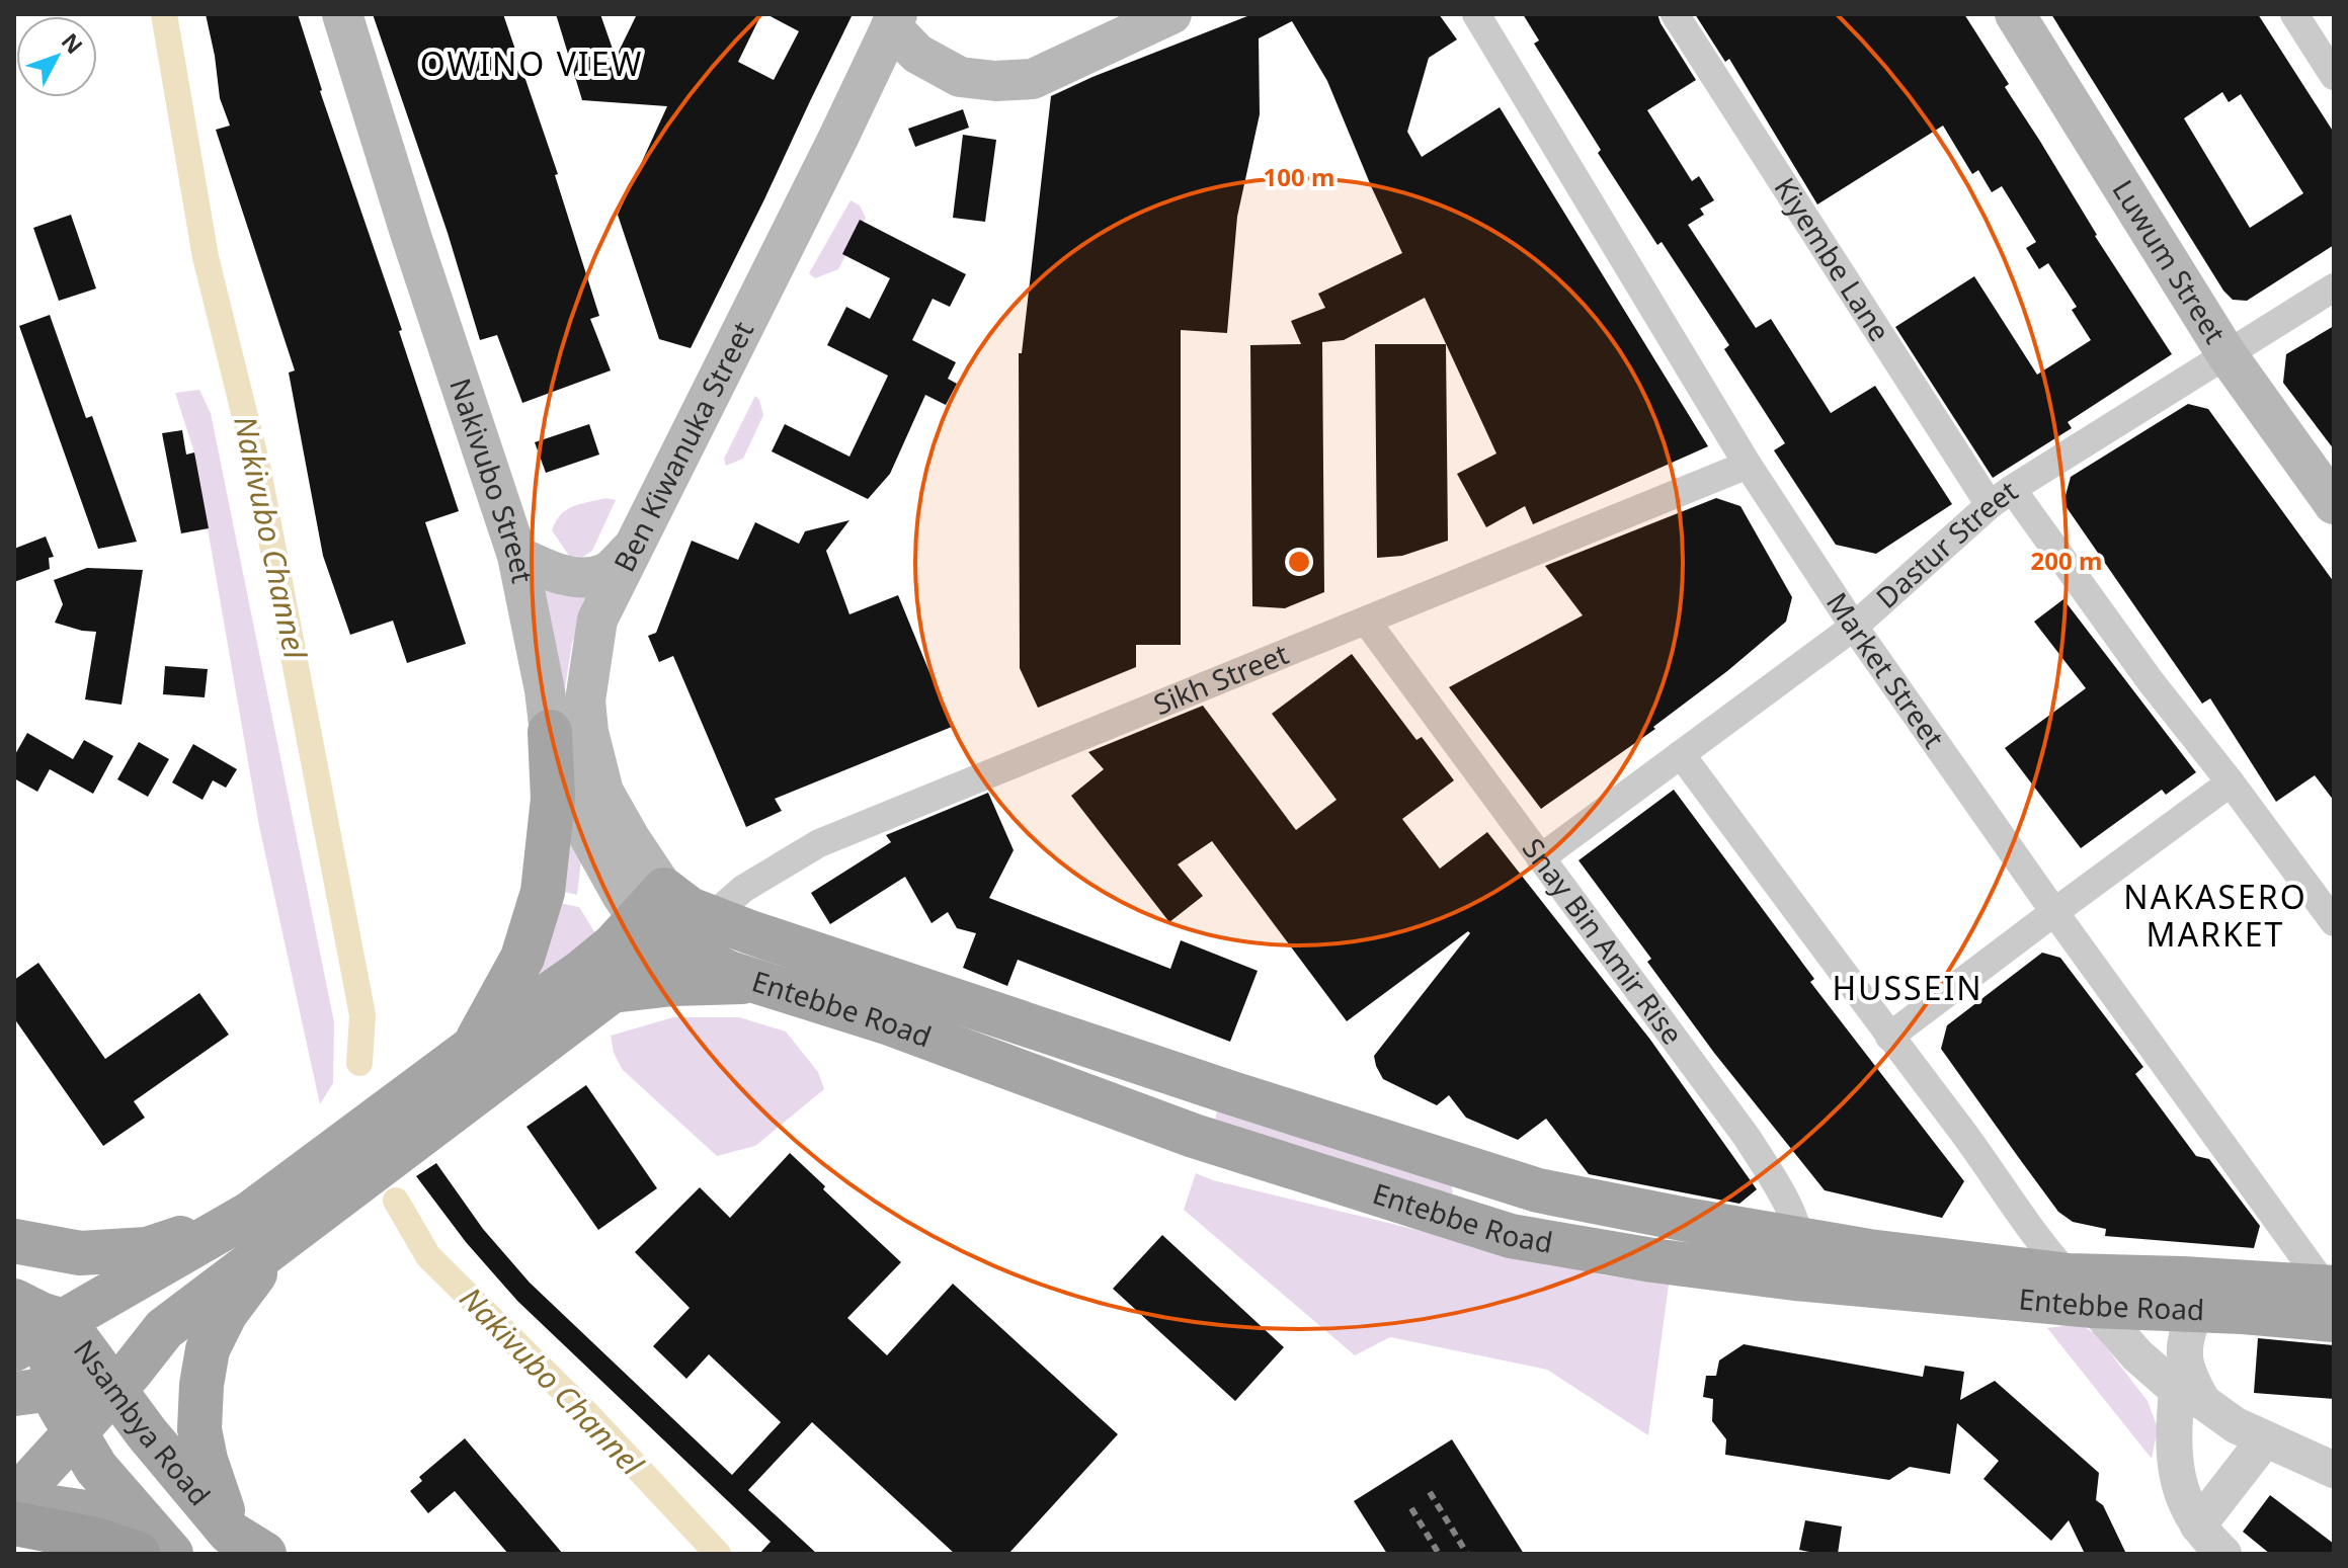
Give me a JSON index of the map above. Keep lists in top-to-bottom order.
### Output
{
  "streets": {
    "main road": [
      "Luwum Street",
      "Ben Kiwanuka Street",
      "Nakivubo Street",
      "Entebbe Road",
      "Nsambya Road"
    ],
    "street": [
      "Kiyembe Lane",
      "Dastur Street",
      "Market Street",
      "Sikh Street",
      "Snay Bin Amir Rise"
    ]
  },
  "crossings": [
    ["Kiyembe Lane", "Dastur Street"],
    ["Luwum Street", "Dastur Street"],
    ["Ben Kiwanuka Street", "Nakivubo Street"],
    ["Ben Kiwanuka Street", "Sikh Street"],
    ["Ben Kiwanuka Street", "Entebbe Road"],
    ["Nakivubo Street", "Sikh Street"],
    ["Nakivubo Street", "Entebbe Road"],
    ["Dastur Street", "Market Street"],
    ["Dastur Street", "Snay Bin Amir Rise"],
    ["Market Street", "Sikh Street"],
    ["Market Street", "Entebbe Road"],
    ["Sikh Street", "Snay Bin Amir Rise"],
    ["Sikh Street", "Entebbe Road"],
    ["Snay Bin Amir Rise", "Entebbe Road"]
  ],
  "districts": ["OWINO VIEW", "NAKASERO MARKET", "HUSSEIN"],
  "water": ["Nakivubo Channel"],
  "north": "top right",
  "rings": ["100 m", "200 m"]
}
